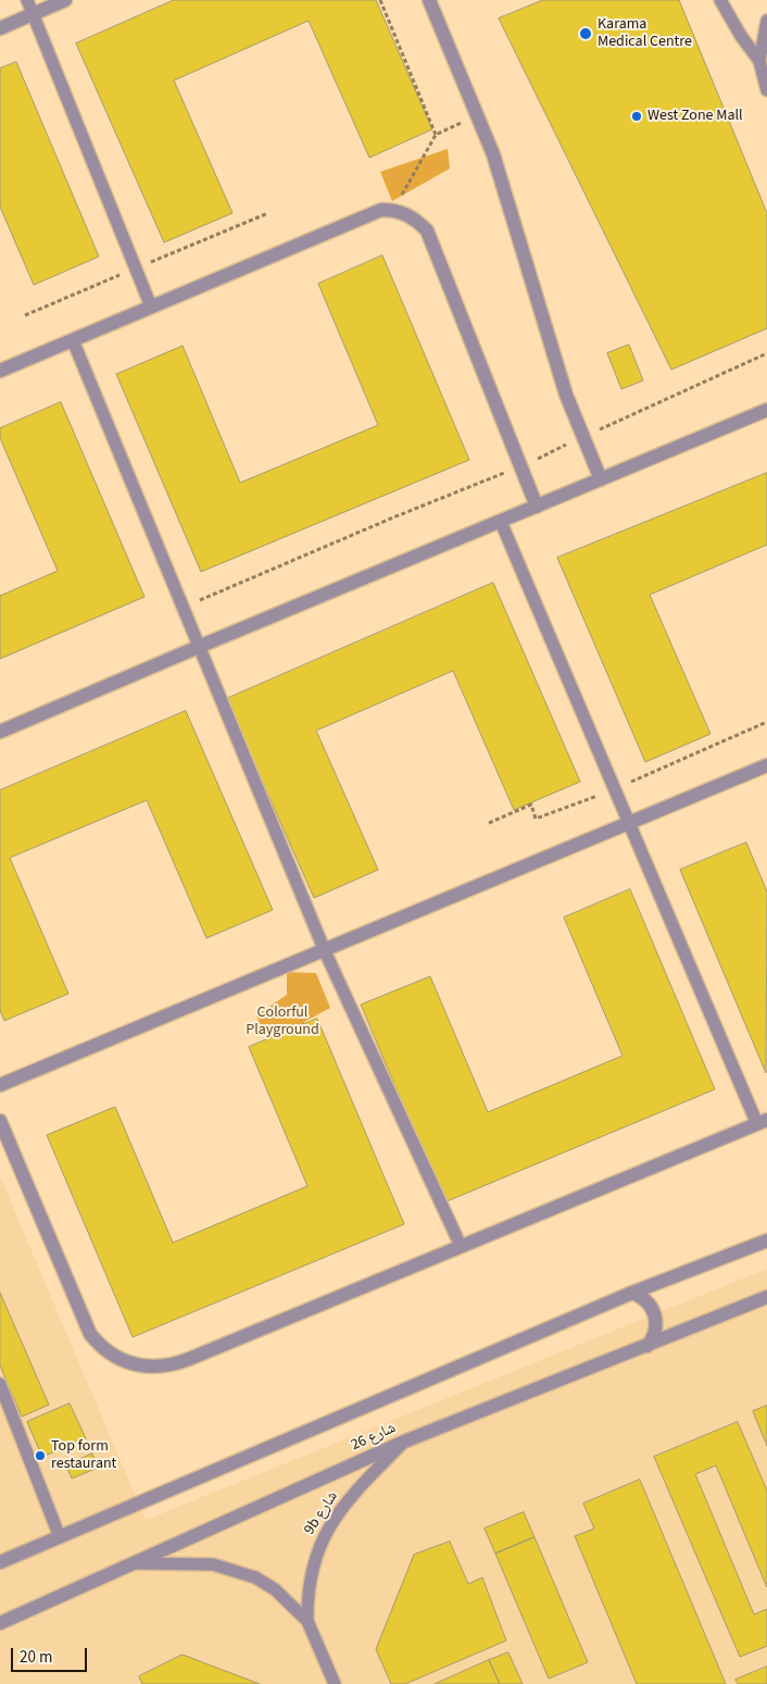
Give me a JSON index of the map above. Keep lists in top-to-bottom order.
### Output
{
  "streets": {
    "street": ["شارع 26"],
    "lane": ["9b شارع"]
  },
  "crossings": [
    ["شارع 26", "9b شارع"]
  ],
  "parks": ["Colorful Playground"],
  "places": ["Karama Medical Centre", "West Zone Mall", "Top form restaurant"],
  "scale_bar": "20 m"
}
